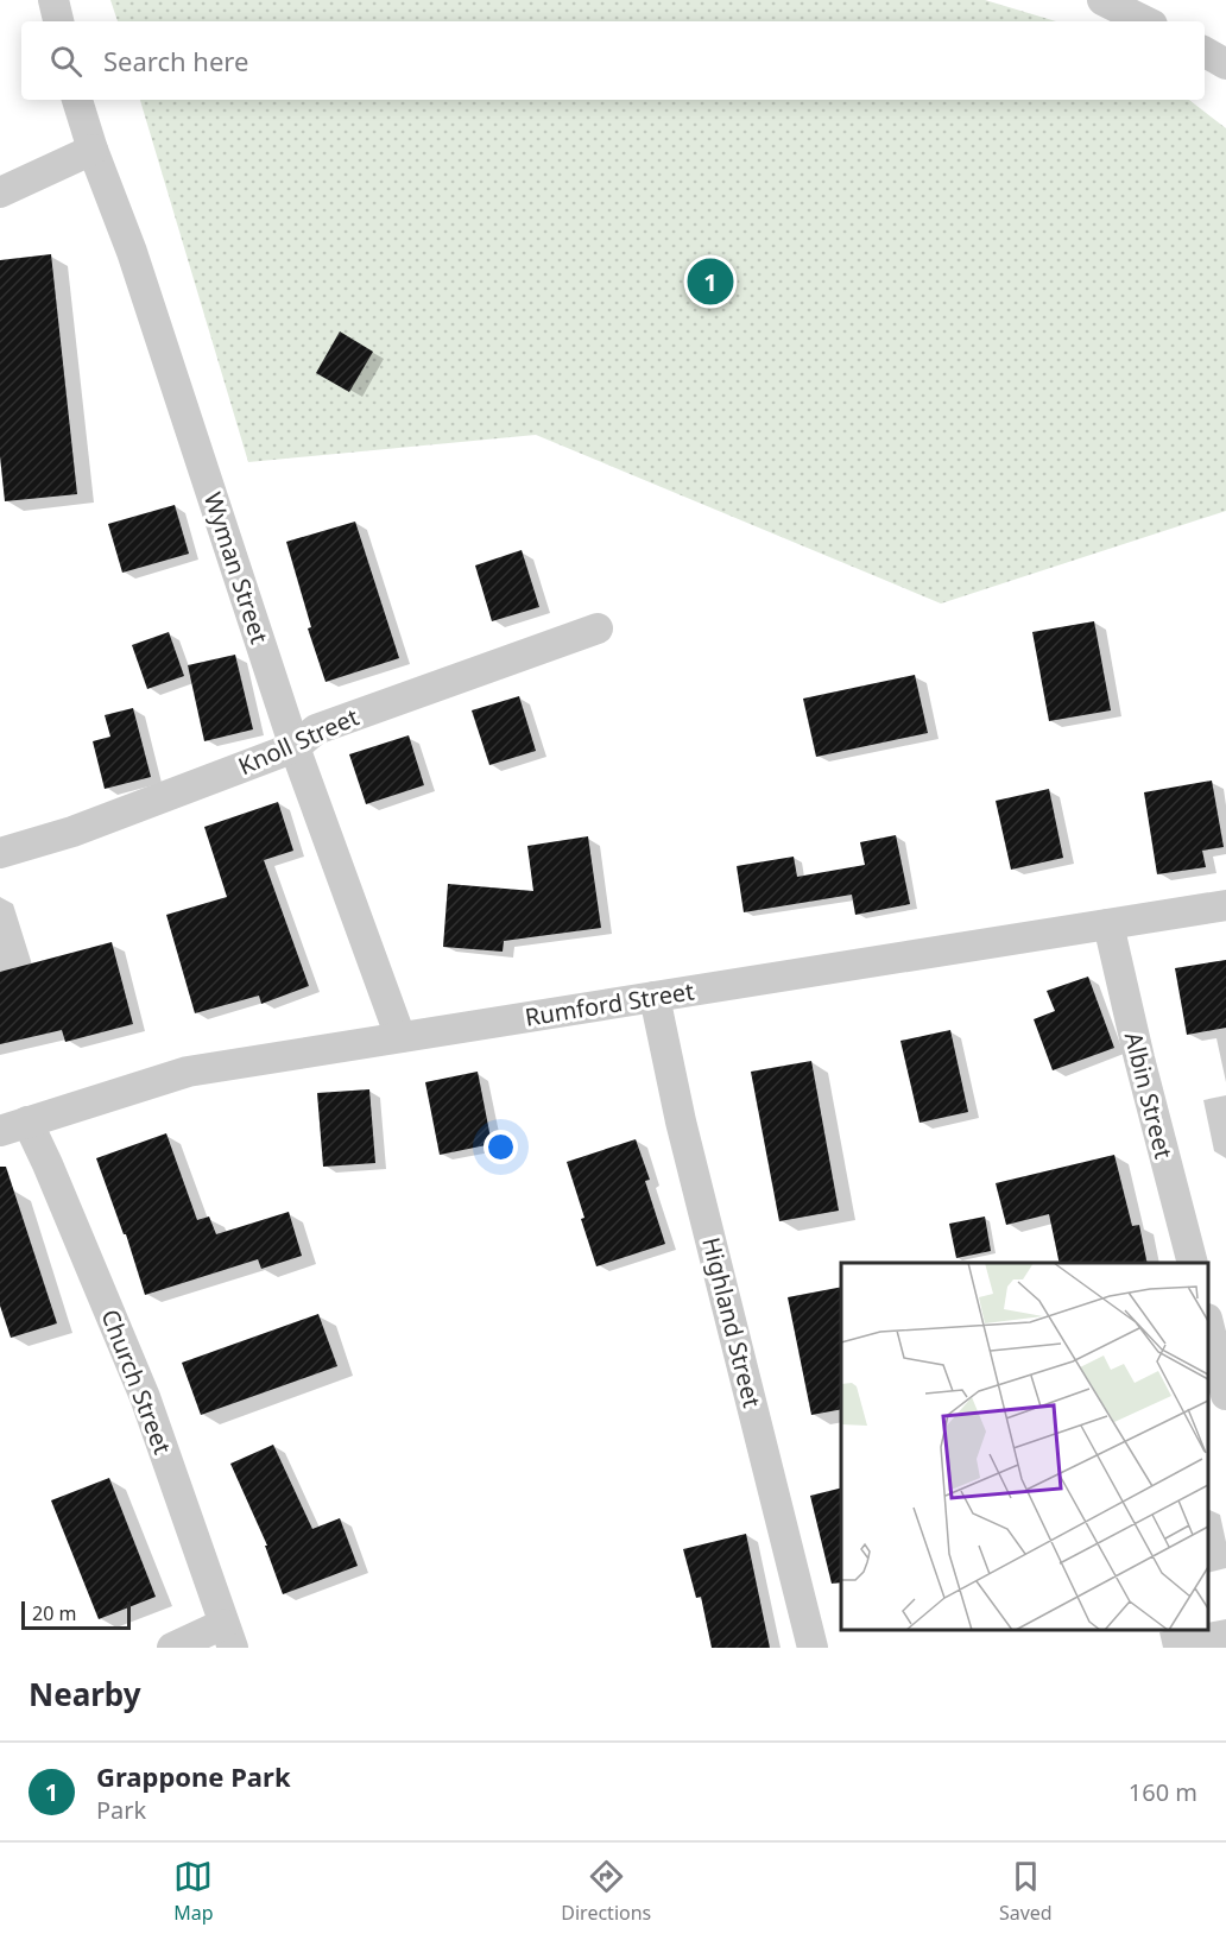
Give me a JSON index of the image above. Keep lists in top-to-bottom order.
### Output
{
  "streets": {
    "street": [
      "Wyman Street",
      "Knoll Street",
      "Rumford Street",
      "Albin Street",
      "Highland Street",
      "Church Street"
    ]
  },
  "crossings": [
    ["Wyman Street", "Knoll Street"],
    ["Wyman Street", "Rumford Street"],
    ["Rumford Street", "Albin Street"],
    ["Rumford Street", "Highland Street"],
    ["Rumford Street", "Church Street"]
  ],
  "scale_bar": "20 m",
  "page": {
    "search": "Search here",
    "pins": "1",
    "scale": "20 m",
    "heading": "Nearby",
    "list": [
      {
        "mark": "1",
        "name": "Grappone Park",
        "note": "Park",
        "value": "160 m"
      }
    ],
    "nav": ["Map", "Directions", "Saved"]
  }
}
